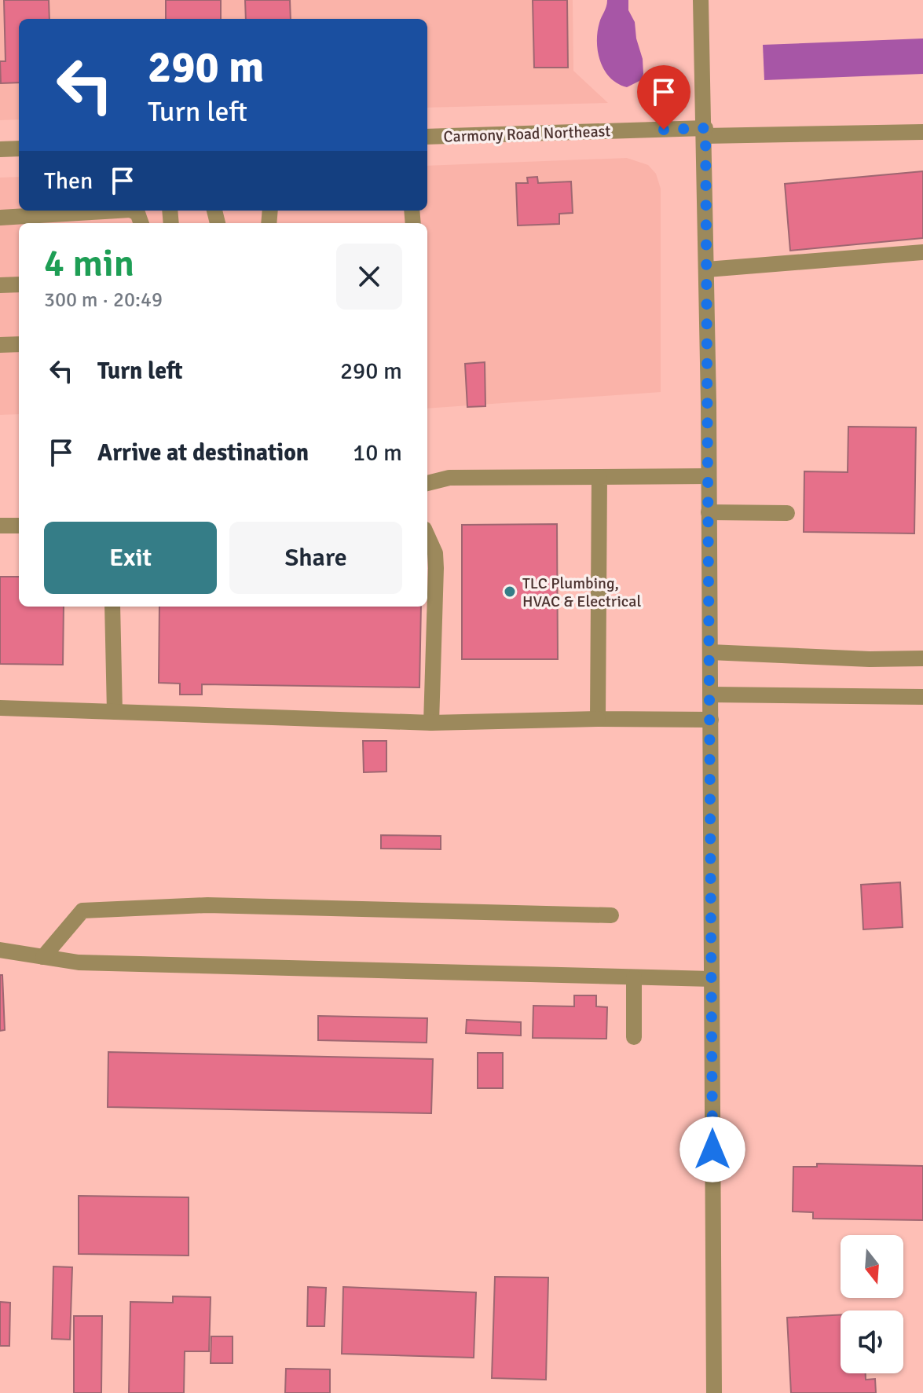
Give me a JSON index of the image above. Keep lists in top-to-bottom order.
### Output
{
  "streets": {
    "street": ["Carmony Road Northeast"]
  },
  "places": ["TLC Plumbing, HVAC & Electrical"],
  "north": "bottom",
  "page": {
    "turn": ["290 m", "Turn left"],
    "then": "Then",
    "heading": ["4 min", "300 m · 20:49"],
    "list": [
      {
        "name": "Turn left",
        "value": "290 m"
      },
      {
        "name": "Arrive at destination",
        "value": "10 m"
      }
    ],
    "buttons": ["Exit", "Share"]
  }
}
